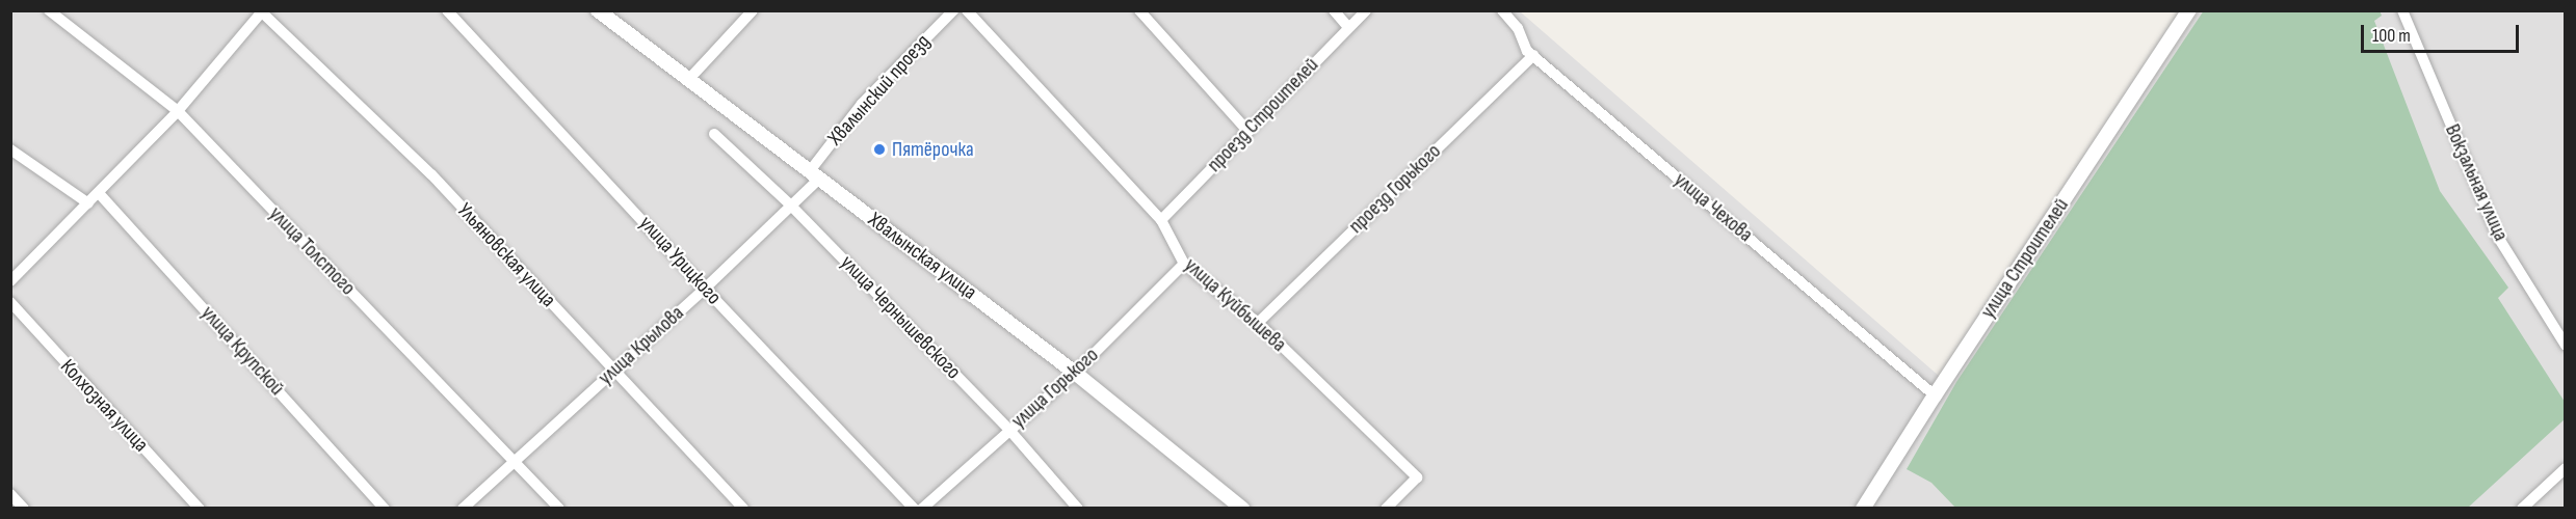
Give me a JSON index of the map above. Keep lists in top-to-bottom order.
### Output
{
  "streets": {
    "street": [
      "Хвалынский проезд",
      "проезд Строителей",
      "Вокзальная улица",
      "проезд Горького",
      "улица Чехова",
      "улица Толстого",
      "Ульяновская улица",
      "Хвалынская улица",
      "улица Строителей",
      "улица Урицкого",
      "улица Куйбышева",
      "улица Чернышевского",
      "улица Крылова",
      "улица Крупской",
      "улица Горького",
      "Колхозная улица"
    ]
  },
  "crossings": [
    ["Хвалынский проезд", "Хвалынская улица"],
    ["Хвалынский проезд", "улица Крылова"],
    ["проезд Строителей", "улица Куйбышева"],
    ["проезд Горького", "улица Чехова"],
    ["проезд Горького", "улица Куйбышева"],
    ["улица Чехова", "улица Строителей"],
    ["улица Толстого", "улица Крылова"],
    ["Ульяновская улица", "улица Крылова"],
    ["Хвалынская улица", "улица Крылова"],
    ["Хвалынская улица", "улица Горького"],
    ["улица Урицкого", "улица Крылова"],
    ["улица Куйбышева", "улица Горького"],
    ["улица Чернышевского", "улица Крылова"],
    ["улица Чернышевского", "улица Горького"]
  ],
  "places": ["Пятёрочка"],
  "scale_bar": "100 m"
}
